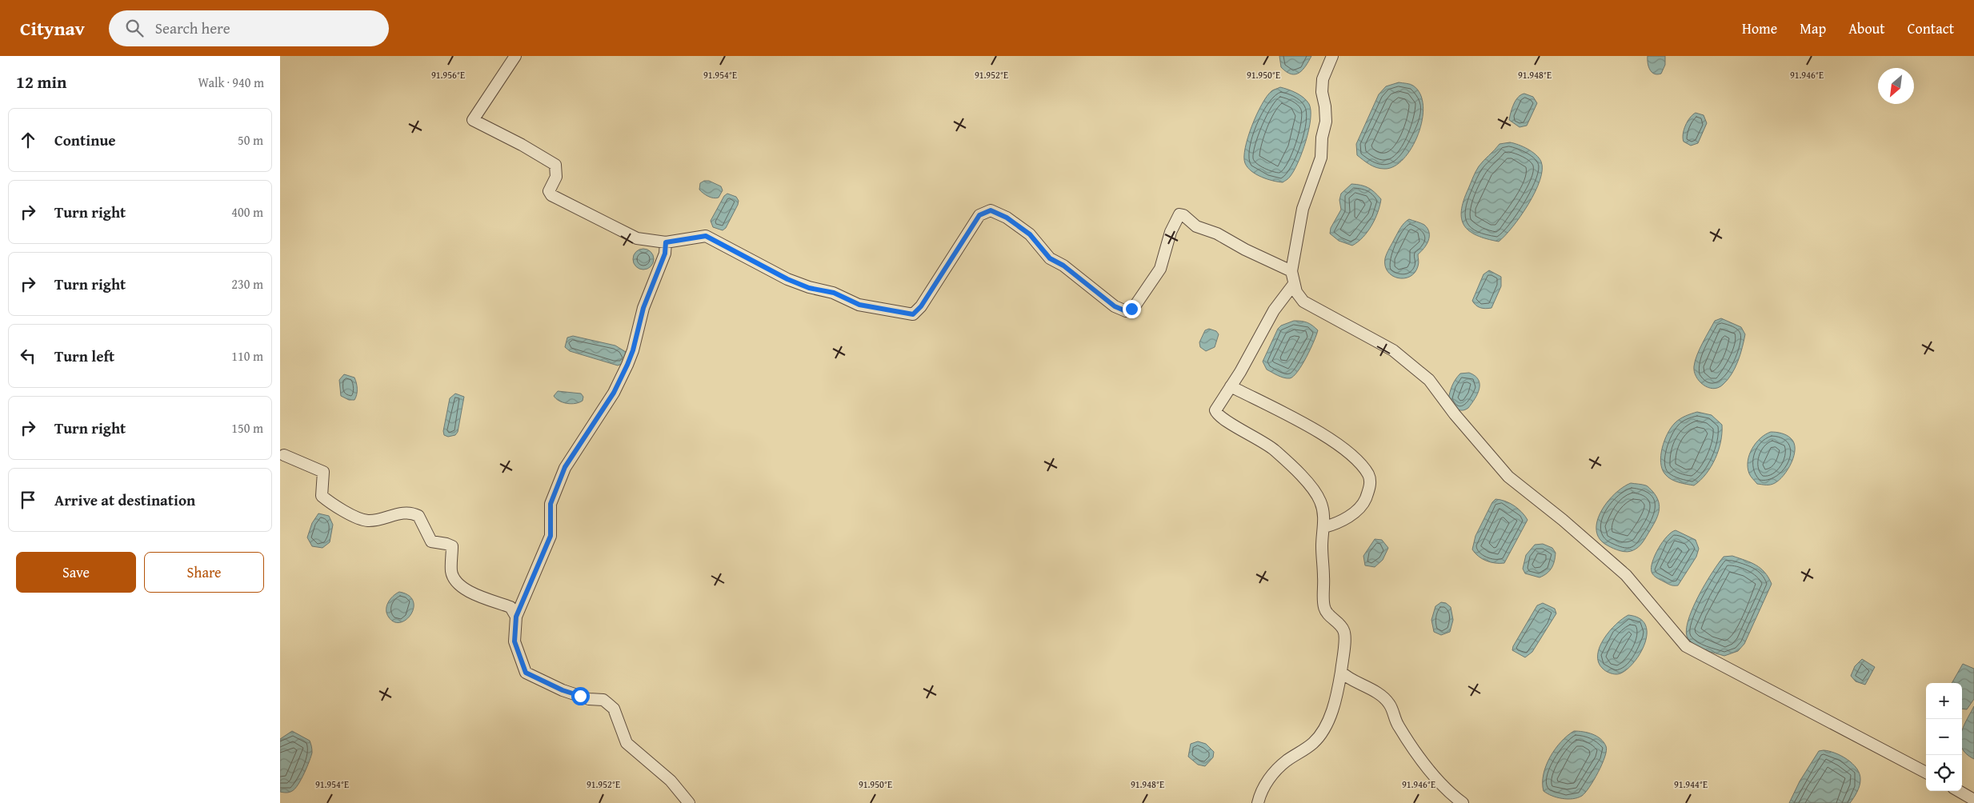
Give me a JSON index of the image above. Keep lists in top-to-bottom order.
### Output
{
  "north": "bottom left",
  "page": {
    "header": "Citynav",
    "search": "Search here",
    "nav": [
      "Home",
      "Map",
      "About",
      "Contact"
    ],
    "heading": ["12 min", "Walk · 940 m"],
    "list": [
      ["Continue", "50 m"],
      ["Turn right", "400 m"],
      ["Turn right", "230 m"],
      ["Turn left", "110 m"],
      ["Turn right", "150 m"],
      "Arrive at destination"
    ],
    "buttons": ["Save", "Share"],
    "map_buttons": ["+", "−"]
  },
  "coordinates": [
    "91.956°E",
    "91.954°E",
    "91.952°E",
    "91.950°E",
    "91.948°E",
    "91.946°E",
    "91.944°E"
  ]
}
